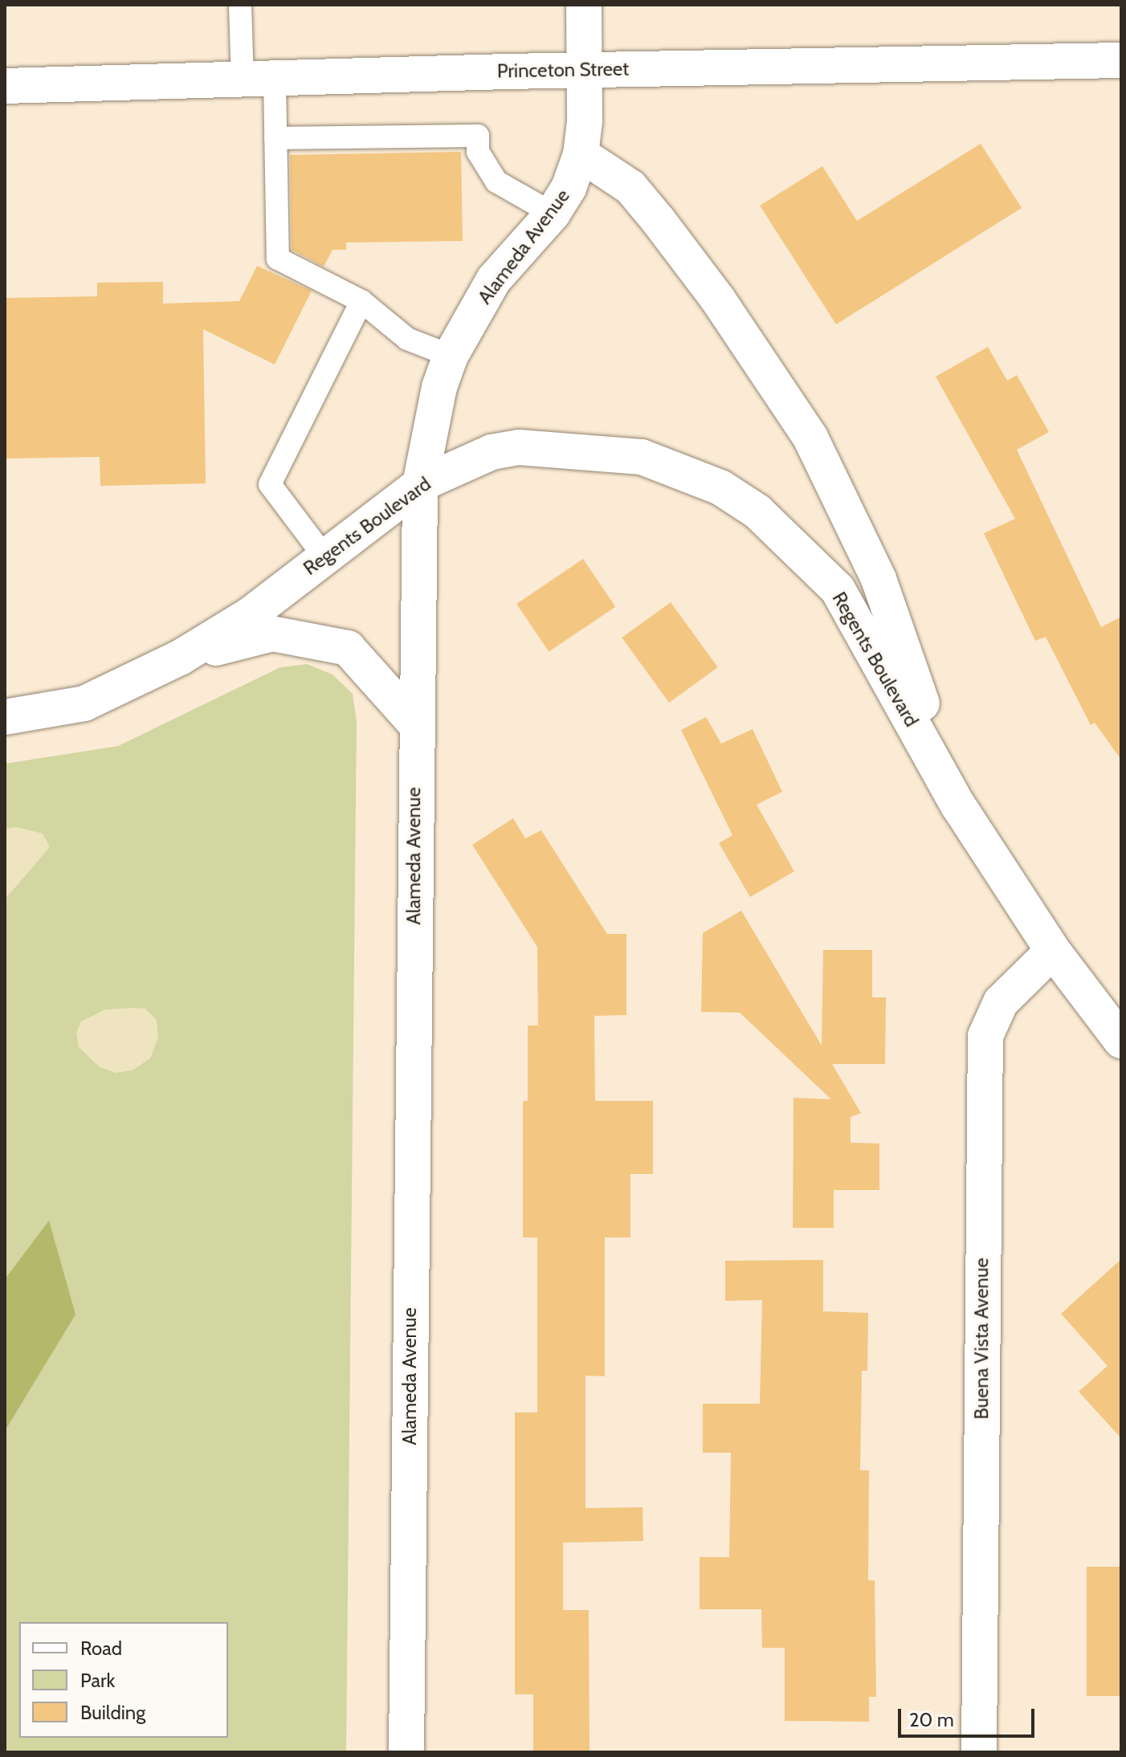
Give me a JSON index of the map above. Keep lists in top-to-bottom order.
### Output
{
  "streets": {
    "street": [
      "Princeton Street",
      "Alameda Avenue",
      "Regents Boulevard",
      "Buena Vista Avenue"
    ]
  },
  "crossings": [
    ["Princeton Street", "Alameda Avenue"],
    ["Alameda Avenue", "Regents Boulevard"],
    ["Regents Boulevard", "Buena Vista Avenue"]
  ],
  "legend": ["Road", "Park", "Building"],
  "scale_bar": "20 m"
}
